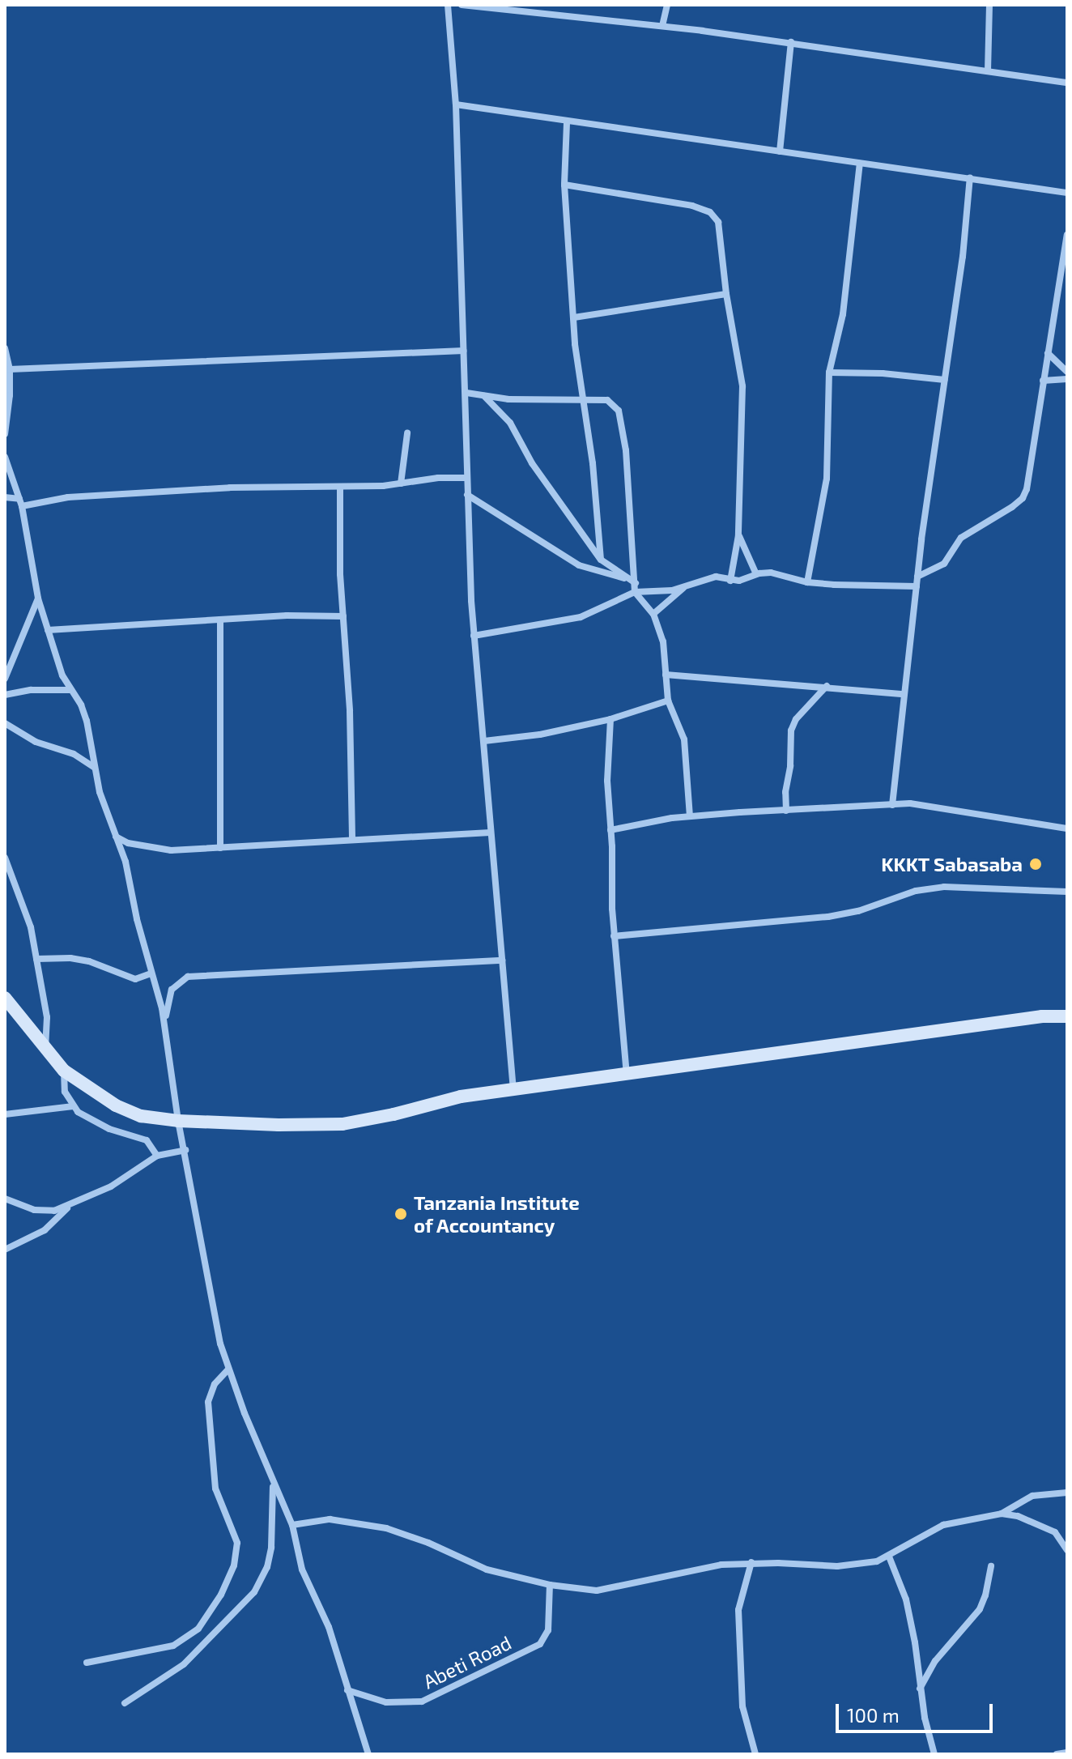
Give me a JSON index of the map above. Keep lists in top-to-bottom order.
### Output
{
  "streets": {
    "street": ["Abeti Road"]
  },
  "places": ["KKKT Sabasaba", "Tanzania Institute of Accountancy"],
  "scale_bar": "100 m"
}
